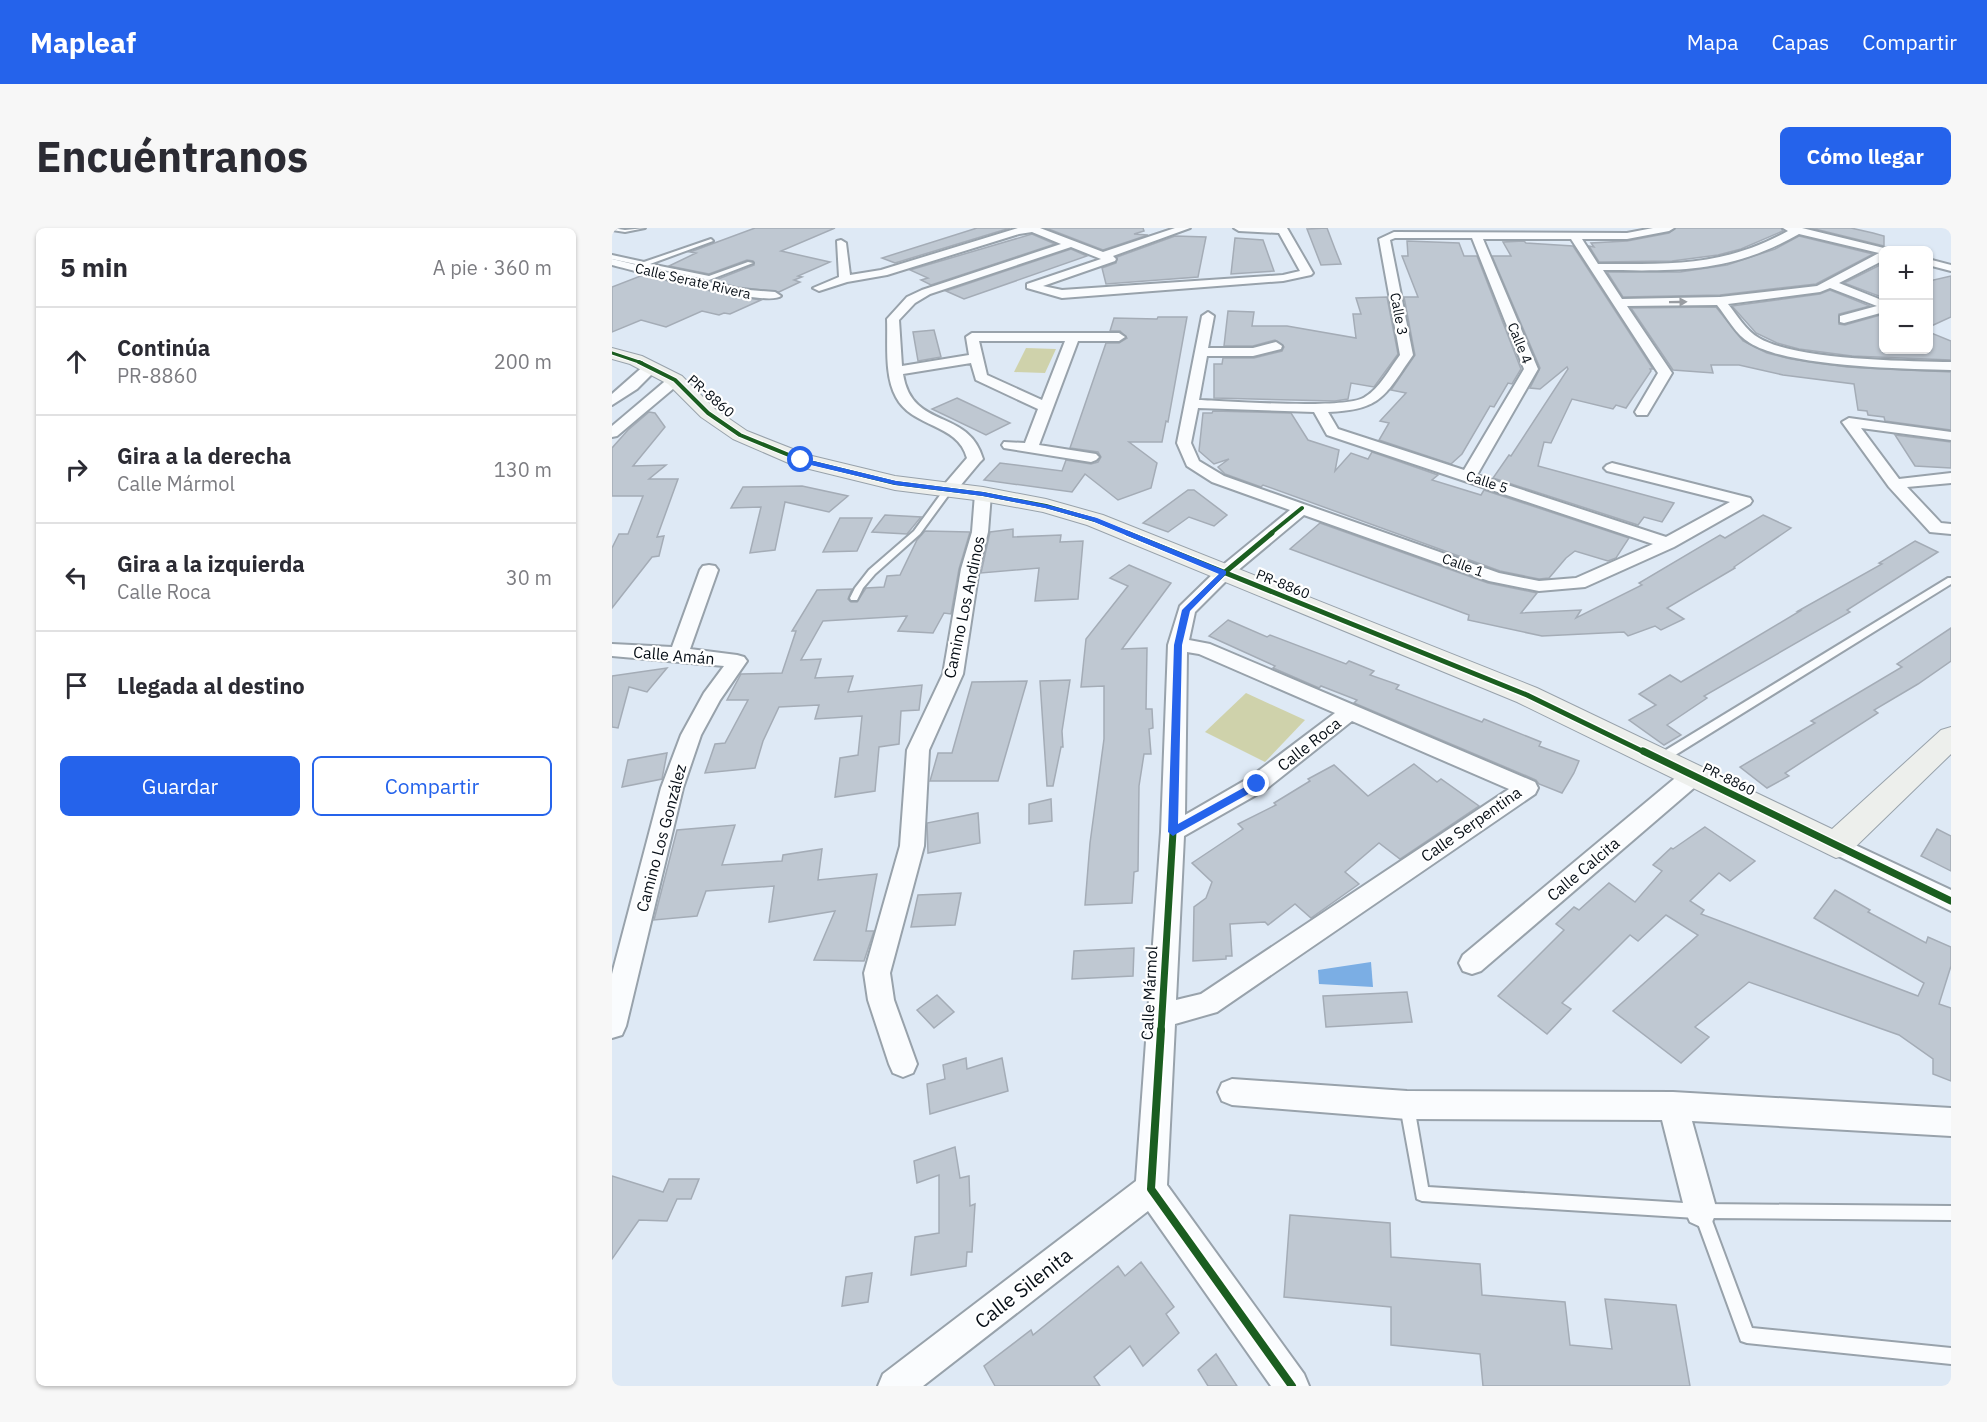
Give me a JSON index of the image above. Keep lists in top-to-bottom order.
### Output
{
  "streets": {
    "street": [
      "Calle Serate Rivera",
      "Calle 3",
      "Calle 4",
      "PR-8860",
      "Calle 5",
      "Calle 1",
      "Camino Los Andinos",
      "Calle Amán",
      "Calle Roca",
      "Calle Serpentina",
      "Camino Los González",
      "Calle Calcita",
      "Calle Mármol",
      "Calle Silenita"
    ]
  },
  "crossings": [
    ["Calle 3", "Calle 4"],
    ["Calle 3", "Calle 5"],
    ["Calle 3", "Calle 1"],
    ["Calle 4", "Calle 5"],
    ["PR-8860", "Camino Los Andinos"],
    ["PR-8860", "Calle Calcita"],
    ["PR-8860", "Calle Mármol"],
    ["Calle 5", "Calle 1"],
    ["Calle 1", "Calle Mármol"],
    ["Calle Amán", "Camino Los González"],
    ["Calle Roca", "Calle Serpentina"],
    ["Calle Roca", "Calle Mármol"],
    ["Calle Serpentina", "Calle Mármol"],
    ["Calle Mármol", "Calle Silenita"]
  ],
  "page": {
    "header": "Mapleaf",
    "nav": ["Mapa", "Capas", "Compartir"],
    "buttons": [
      "Cómo llegar",
      ["Guardar", "Compartir"]
    ],
    "title": "Encuéntranos",
    "heading": ["5 min", "A pie · 360 m"],
    "map_buttons": ["+", "−"],
    "list": [
      ["Continúa", "PR-8860", "200 m"],
      ["Gira a la derecha", "Calle Mármol", "130 m"],
      ["Gira a la izquierda", "Calle Roca", "30 m"],
      "Llegada al destino"
    ]
  }
}
